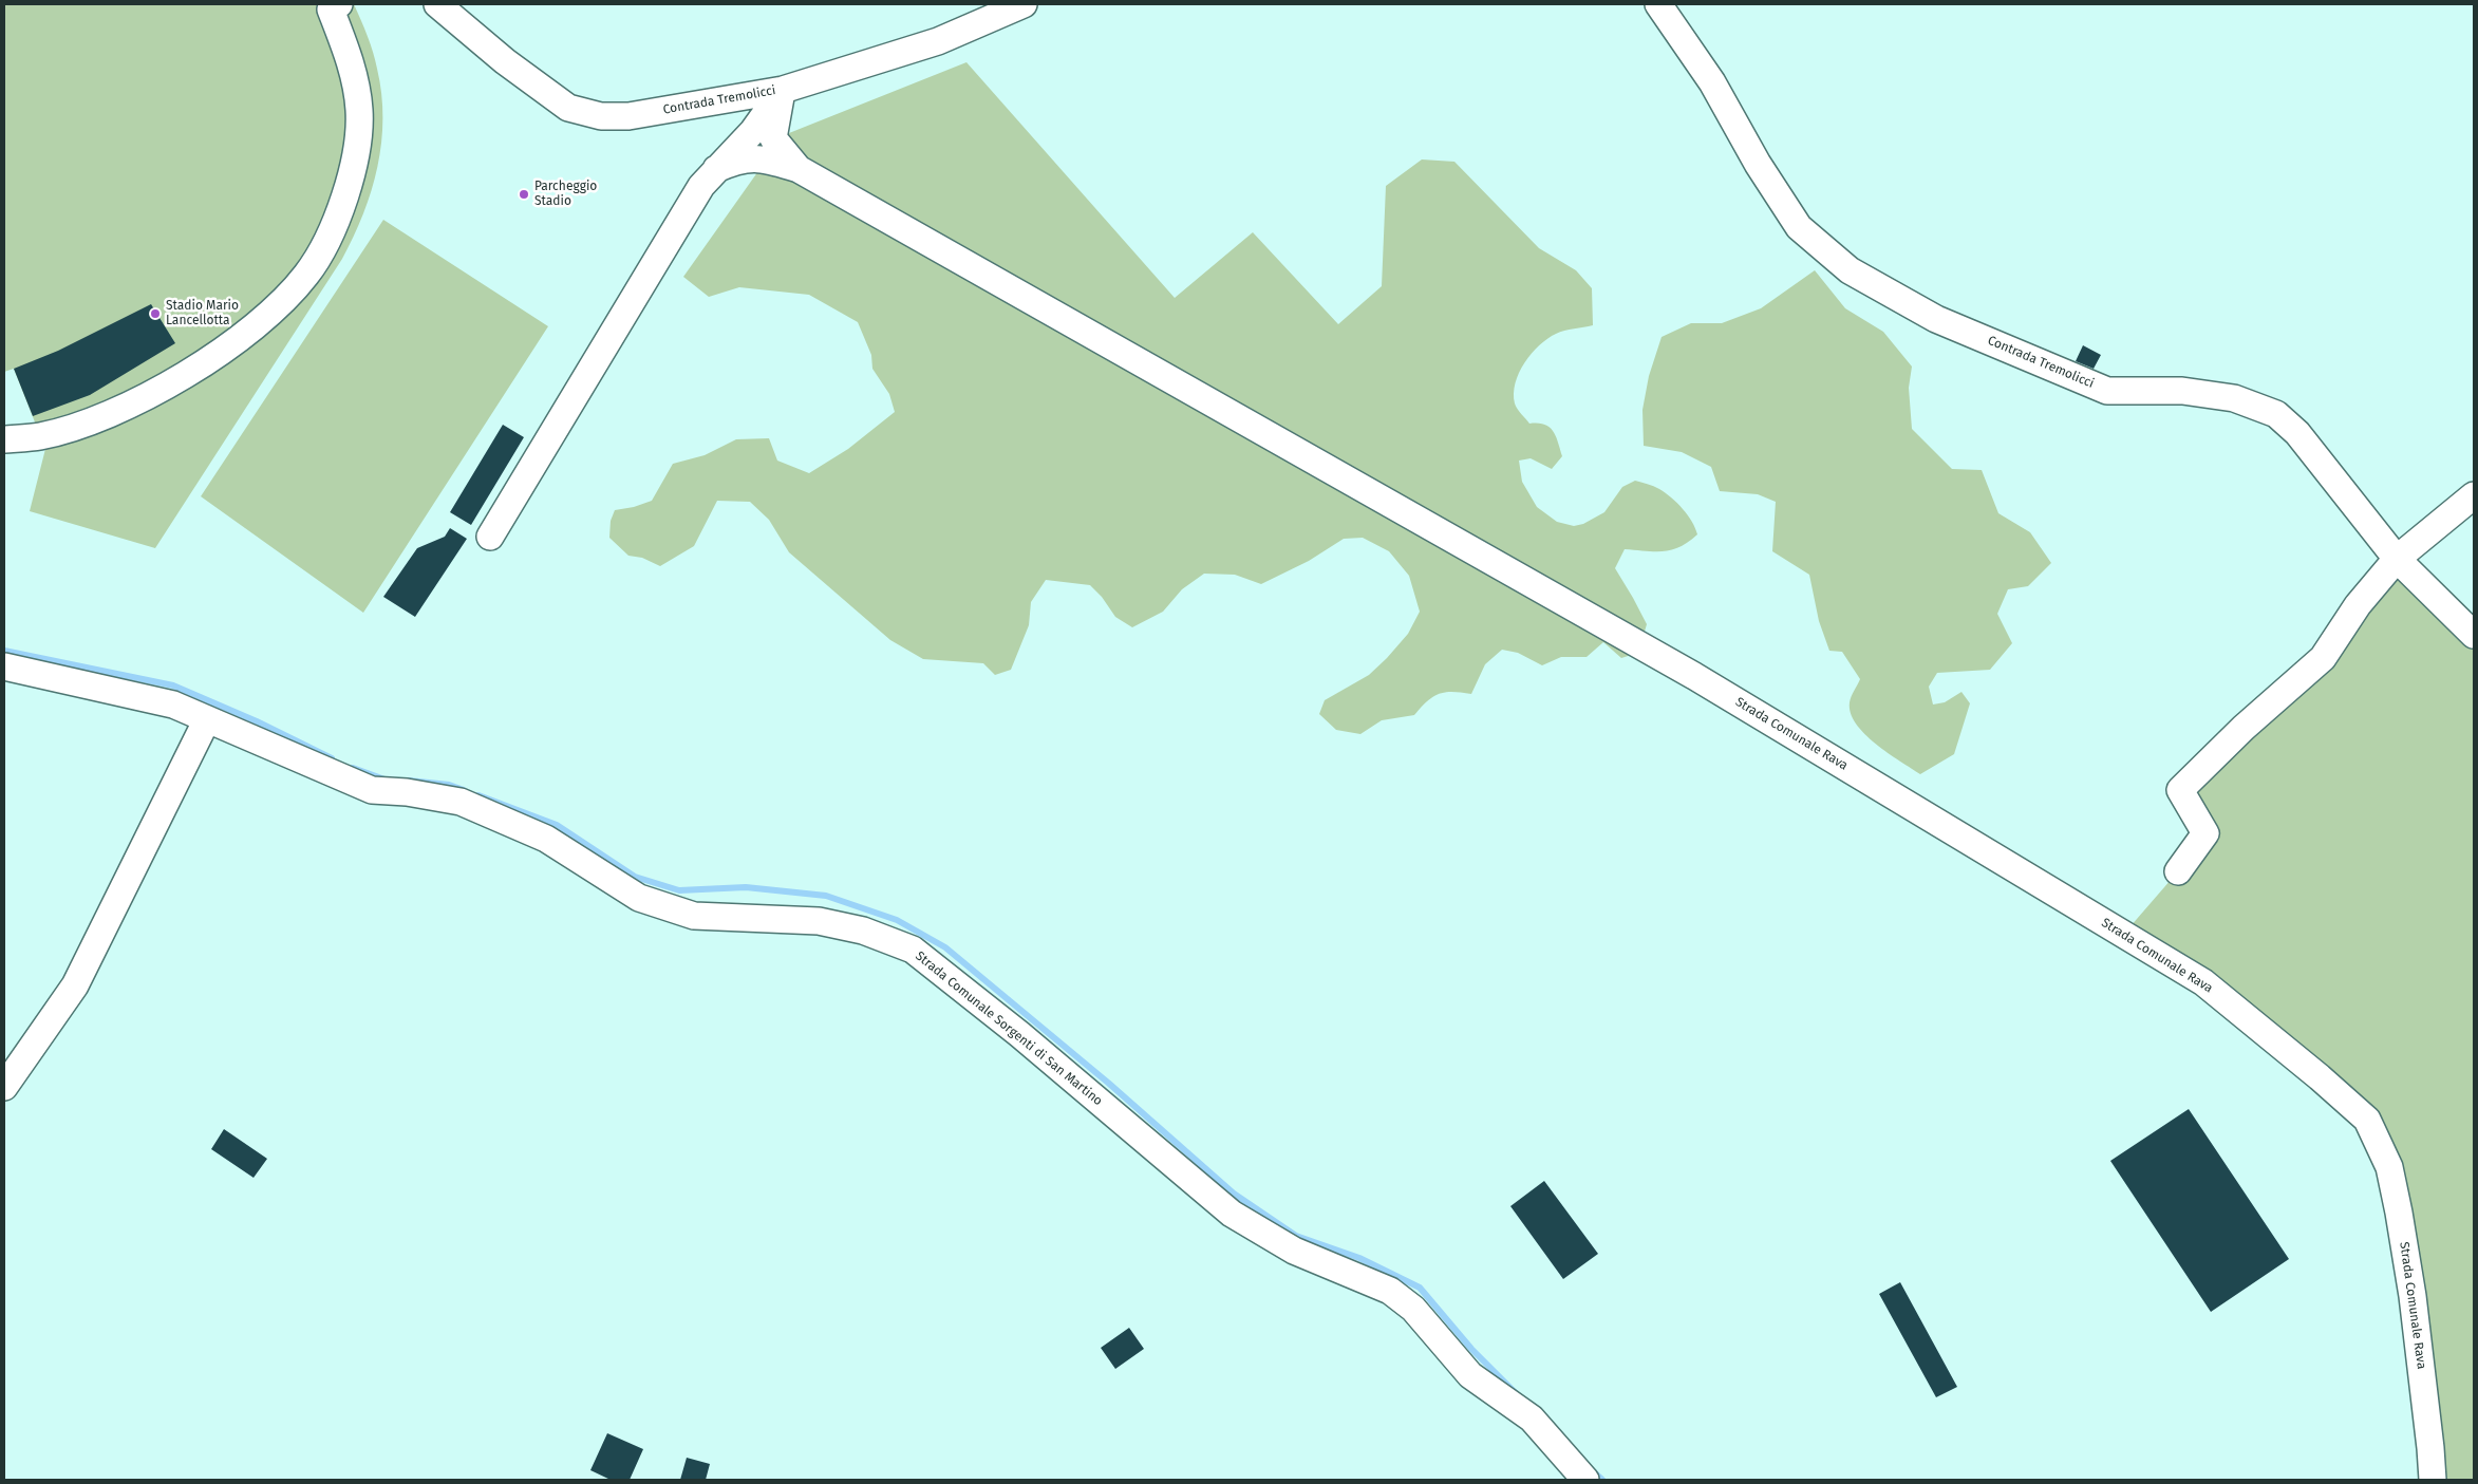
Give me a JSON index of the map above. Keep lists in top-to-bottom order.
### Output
{
  "streets": {
    "street": ["Contrada Tremolicci", "Strada Comunale Rava", "Strada Comunale Sorgenti di San Martino"]
  },
  "places": ["Parcheggio Stadio", "Stadio Mario Lancellotta"]
}
